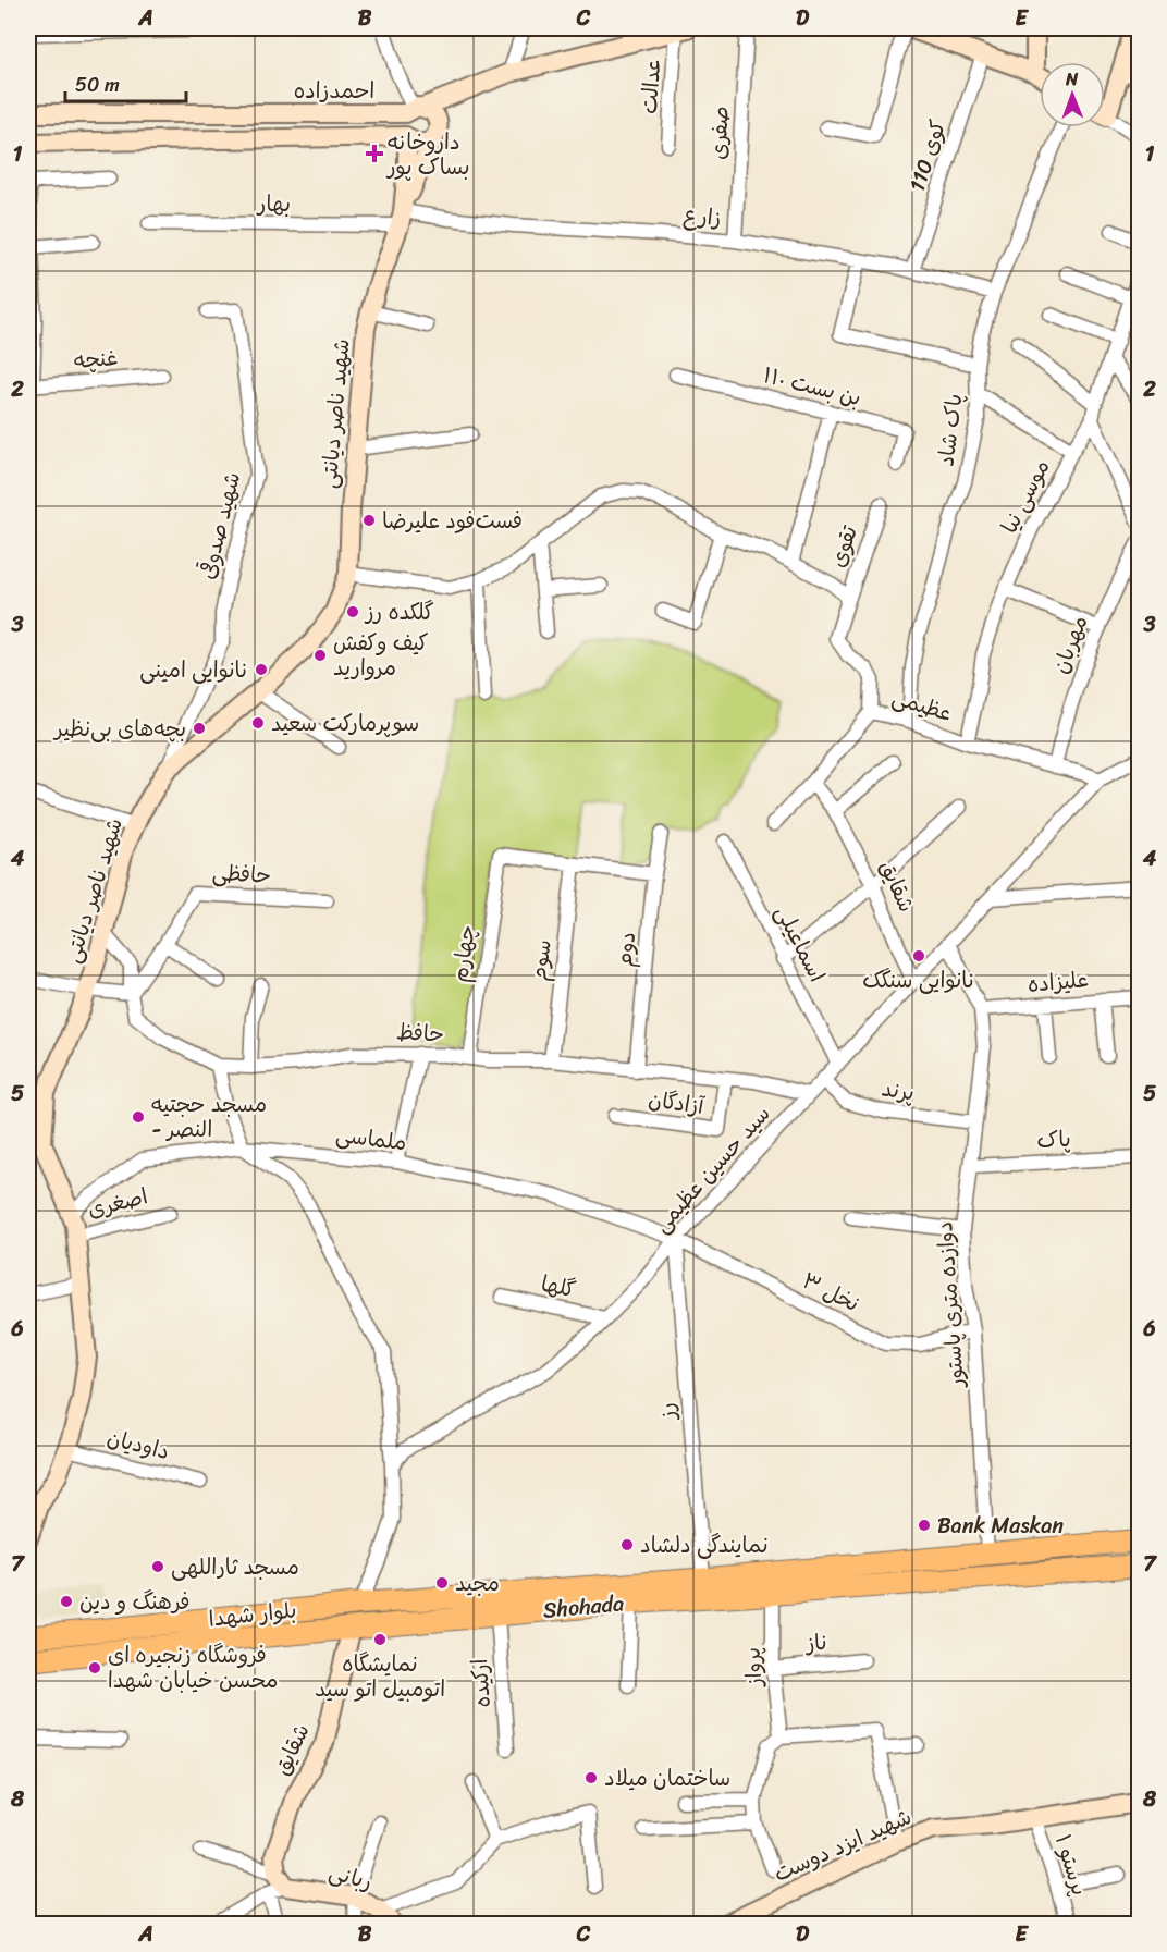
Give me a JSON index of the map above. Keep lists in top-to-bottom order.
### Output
{
  "streets": {
    "main road": [
      "احمدزاده",
      "شهید ناصر دیانتی",
      "شقایق",
      "Shohada",
      "بلوار شهدا",
      "شهید ایزد دوست",
      "ربانی"
    ],
    "street": [
      "عدالت",
      "صفری",
      "کوی 110",
      "بهار",
      "زارع",
      "غنچه",
      "بن بست ۱۱۰",
      "پاک شاد",
      "موسی نیا",
      "شهید صدوقی",
      "تقوی",
      "مهربان",
      "عظیمی",
      "حافظی",
      "اسماعیلی",
      "دوم",
      "چهارم",
      "سوم",
      "علیزاده",
      "حافظ",
      "پرند",
      "آزادگان",
      "ملماسی",
      "پاک",
      "سید حسین عظیمی",
      "اصغری",
      "گلها",
      "نخل ۳",
      "دوازده متری پاستور",
      "رز",
      "داودیان",
      "ناز",
      "پرواز",
      "ارکیده",
      "پرستو ۱"
    ]
  },
  "crossings": [
    ["عدالت", "شهید ناصر دیانتی"],
    ["احمدزاده", "شهید ناصر دیانتی"],
    ["صفری", "زارع"],
    ["کوی 110", "زارع"],
    ["بهار", "زارع"],
    ["بهار", "شهید ناصر دیانتی"],
    ["زارع", "شهید ناصر دیانتی"],
    ["زارع", "پاک شاد"],
    ["شهید ناصر دیانتی", "شهید صدوقی"],
    ["شهید ناصر دیانتی", "حافظ"],
    ["شهید ناصر دیانتی", "ملماسی"],
    ["شهید ناصر دیانتی", "اصغری"],
    ["شهید ناصر دیانتی", "داودیان"],
    ["پاک شاد", "عظیمی"],
    ["موسی نیا", "عظیمی"],
    ["تقوی", "عظیمی"],
    ["مهربان", "عظیمی"],
    ["عظیمی", "سید حسین عظیمی"],
    ["حافظی", "حافظ"],
    ["شقایق", "سید حسین عظیمی"],
    ["شقایق", "Shohada"],
    ["شقایق", "ربانی"],
    ["اسماعیلی", "سید حسین عظیمی"],
    ["دوم", "حافظ"],
    ["چهارم", "سوم"],
    ["چهارم", "حافظ"],
    ["سوم", "حافظ"],
    ["علیزاده", "دوازده متری پاستور"],
    ["حافظ", "آزادگان"],
    ["حافظ", "سید حسین عظیمی"],
    ["پرند", "سید حسین عظیمی"],
    ["پرند", "دوازده متری پاستور"],
    ["ملماسی", "سید حسین عظیمی"],
    ["ملماسی", "نخل ۳"],
    ["ملماسی", "رز"],
    ["پاک", "دوازده متری پاستور"],
    ["سید حسین عظیمی", "گلها"],
    ["سید حسین عظیمی", "نخل ۳"],
    ["سید حسین عظیمی", "دوازده متری پاستور"],
    ["سید حسین عظیمی", "رز"],
    ["نخل ۳", "دوازده متری پاستور"],
    ["نخل ۳", "رز"],
    ["دوازده متری پاستور", "Shohada"],
    ["رز", "Shohada"],
    ["Shohada", "بلوار شهدا"],
    ["Shohada", "پرواز"],
    ["Shohada", "ارکیده"],
    ["ناز", "پرواز"],
    ["شهید ایزد دوست", "پرستو ۱"]
  ],
  "places": {
    "health": ["داروخانه بساک پور"],
    "other": [
      "فست‌فود علیرضا",
      "گلکده رز",
      "کیف و‌کفش مروارید",
      "نانوایی امینی",
      "سوپرمارکت سعید",
      "بچه‌های بی‌نظیر",
      "نانوایی سنگک",
      "مسجد حجتیه - النصر",
      "Bank Maskan",
      "نمایندگی دلشاد",
      "مسجد ثاراللهی",
      "مجید",
      "فرهنگ و دین",
      "نمایشگاه اتومبیل اتو سید",
      "فروشگاه زنجیره ای محسن خیابان شهدا",
      "ساختمان میلاد"
    ]
  },
  "scale_bar": "50 m",
  "north": "top",
  "grid": {
    "columns": [
      "A",
      "B",
      "C",
      "D",
      "E"
    ],
    "rows": [
      "1",
      "2",
      "3",
      "4",
      "5",
      "6",
      "7",
      "8"
    ]
  }
}
